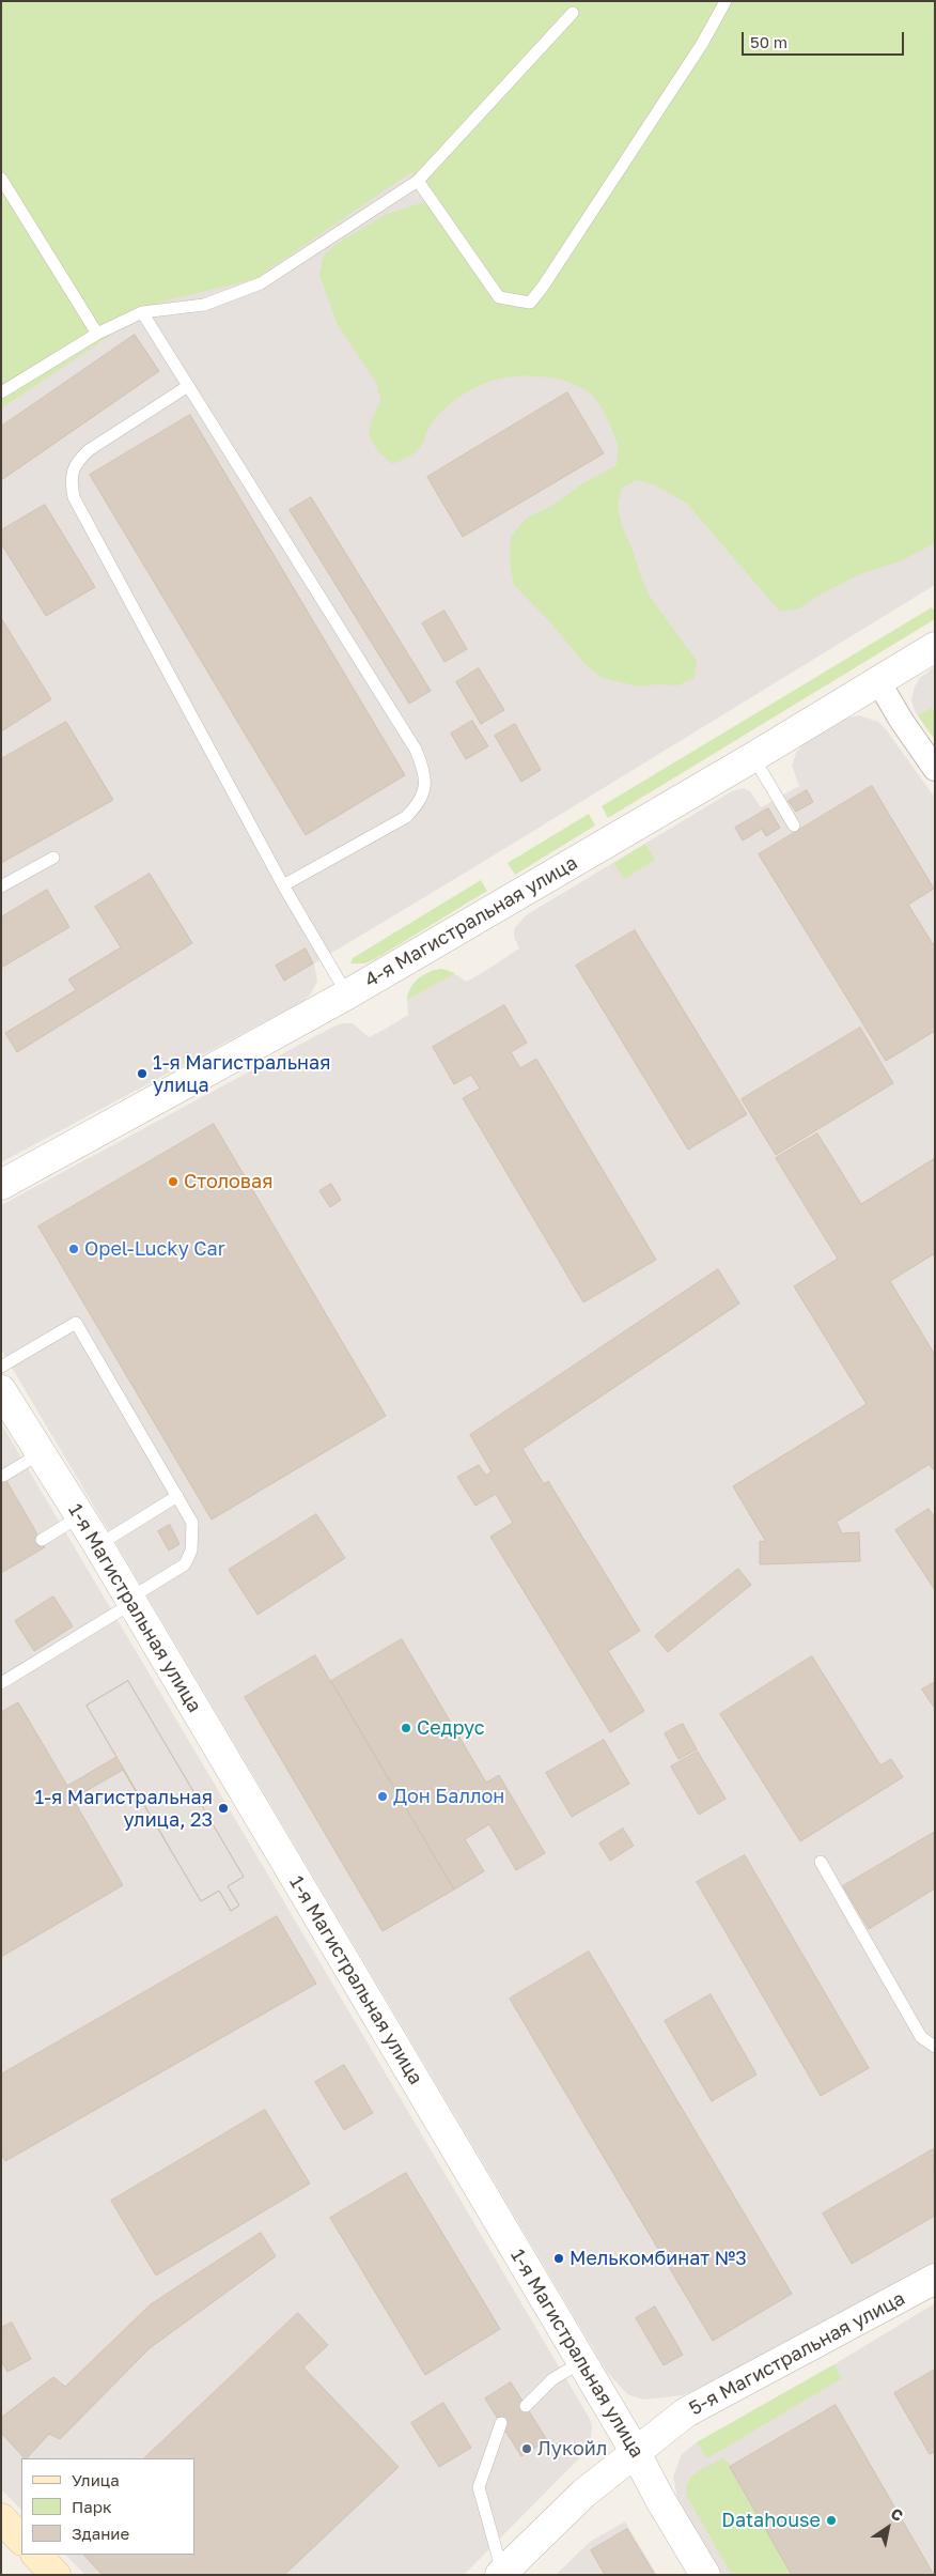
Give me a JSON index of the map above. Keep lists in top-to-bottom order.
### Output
{
  "streets": {
    "street": ["4-я Магистральная улица", "1-я Магистральная улица", "5-я Магистральная улица"]
  },
  "crossings": [
    ["1-я Магистральная улица", "5-я Магистральная улица"]
  ],
  "places": [
    "1-я Магистральная улица",
    "Столовая",
    "Opel-Lucky Car",
    "Седрус",
    "Дон Баллон",
    "1-я Магистральная улица, 23",
    "Мелькомбинат №3",
    "Лукойл",
    "Datahouse"
  ],
  "legend": ["Улица", "Парк", "Здание"],
  "scale_bar": "50 m",
  "north": "top right"
}
